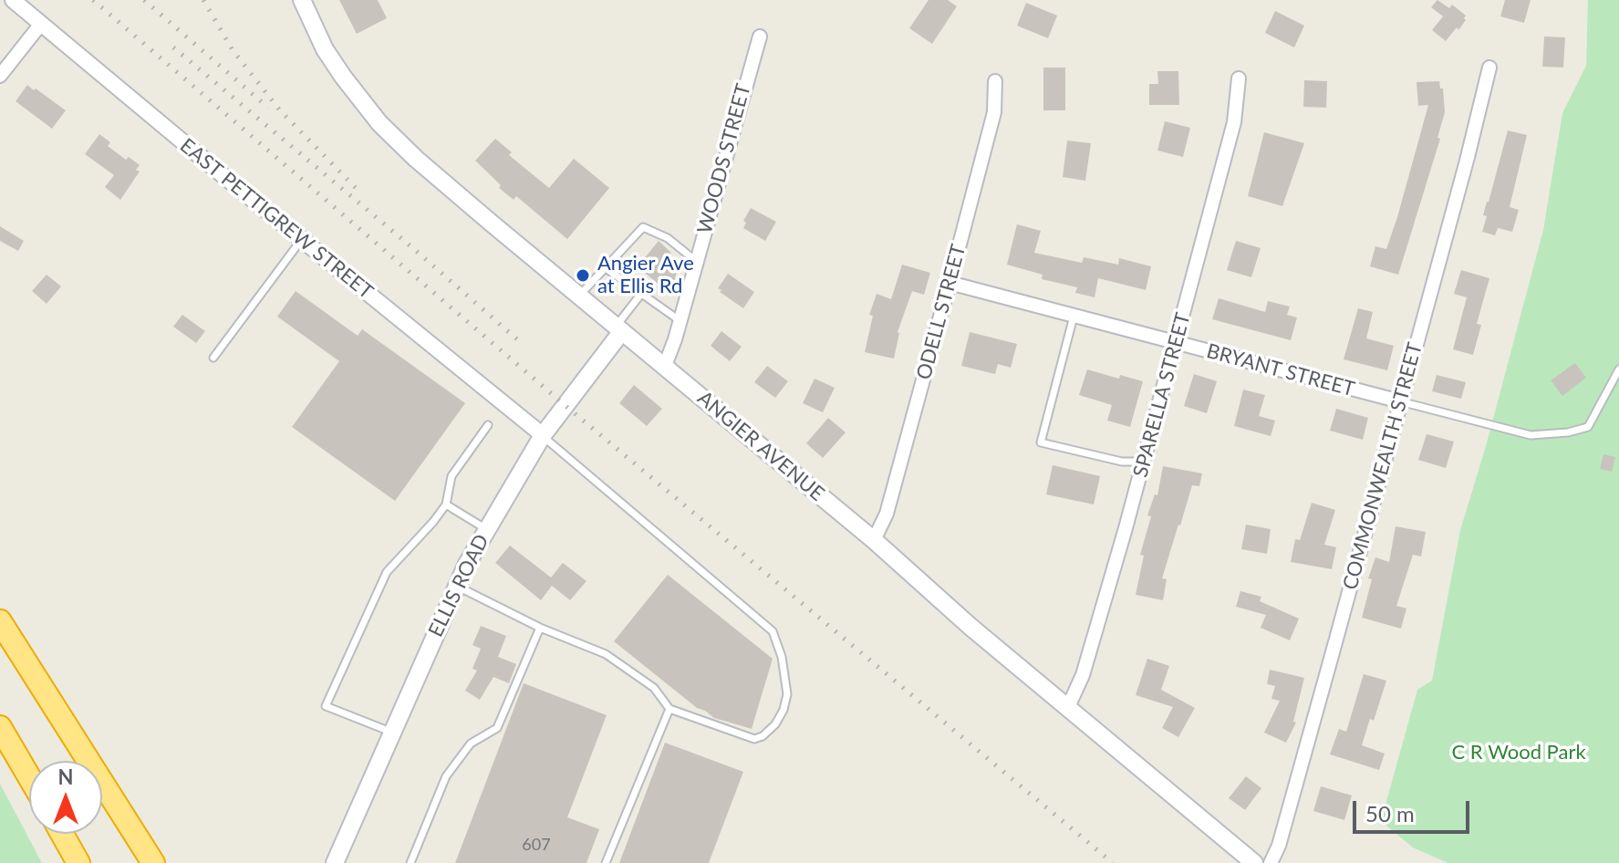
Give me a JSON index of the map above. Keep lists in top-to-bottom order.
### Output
{
  "streets": {
    "main road": ["ANGIER AVENUE", "ELLIS ROAD"],
    "street": [
      "WOODS STREET",
      "EAST PETTIGREW STREET",
      "ODELL STREET",
      "BRYANT STREET",
      "SPARELLA STREET",
      "COMMONWEALTH STREET"
    ]
  },
  "crossings": [
    ["WOODS STREET", "ANGIER AVENUE"],
    ["EAST PETTIGREW STREET", "ELLIS ROAD"],
    ["ODELL STREET", "BRYANT STREET"],
    ["ODELL STREET", "ANGIER AVENUE"],
    ["BRYANT STREET", "SPARELLA STREET"],
    ["BRYANT STREET", "COMMONWEALTH STREET"],
    ["SPARELLA STREET", "ANGIER AVENUE"],
    ["ANGIER AVENUE", "ELLIS ROAD"]
  ],
  "parks": ["C R Wood Park"],
  "places": ["Angier Ave at Ellis Rd"],
  "house_numbers": ["607"],
  "scale_bar": "50 m",
  "north": "top"
}
